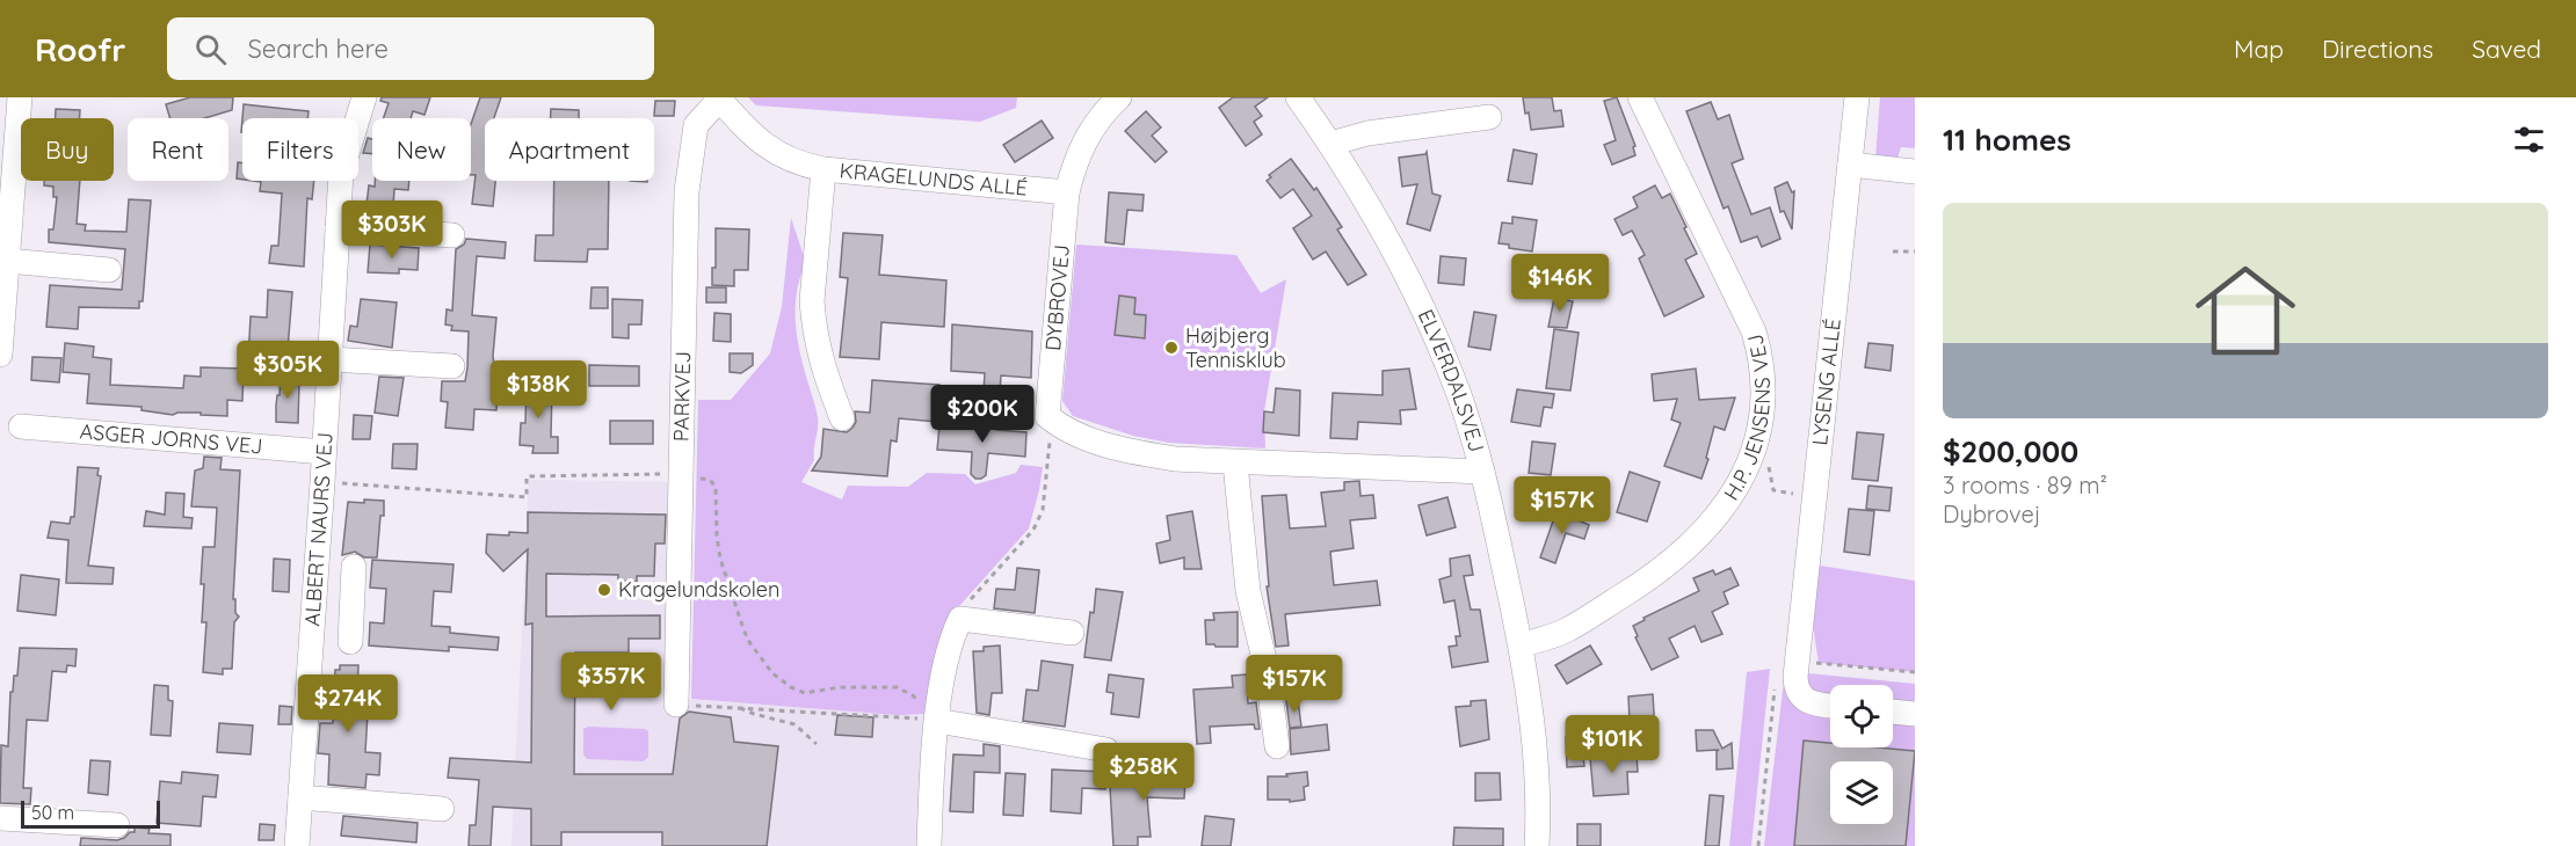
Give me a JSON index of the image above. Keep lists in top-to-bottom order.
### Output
{
  "streets": {
    "street": [
      "KRAGELUNDS ALLÉ",
      "DYBROVEJ",
      "LYSENG ALLÉ",
      "ELVERDALSVEJ",
      "PARKVEJ",
      "H.P. JENSENS VEJ",
      "ASGER JORNS VEJ",
      "ALBERT NAURS VEJ"
    ]
  },
  "crossings": [
    ["KRAGELUNDS ALLÉ", "DYBROVEJ"],
    ["KRAGELUNDS ALLÉ", "PARKVEJ"],
    ["ELVERDALSVEJ", "H.P. JENSENS VEJ"],
    ["ASGER JORNS VEJ", "ALBERT NAURS VEJ"]
  ],
  "places": ["Højbjerg Tennisklub", "Kragelundskolen"],
  "scale_bar": "50 m",
  "page": {
    "header": "Roofr",
    "search": "Search here",
    "nav": ["Map", "Directions", "Saved"],
    "heading": "11 homes",
    "chip": [
      "Buy",
      "Rent",
      "Filters",
      "New",
      "Apartment"
    ],
    "list": [
      {
        "name": "$200,000",
        "note": "3 rooms · 89 m² · Dybrovej"
      }
    ],
    "price": [
      "$303K",
      "$146K",
      "$305K",
      "$138K",
      "$200K",
      "$157K",
      "$357K",
      "$157K",
      "$274K",
      "$101K",
      "$258K"
    ],
    "scale": "50 m"
  }
}
